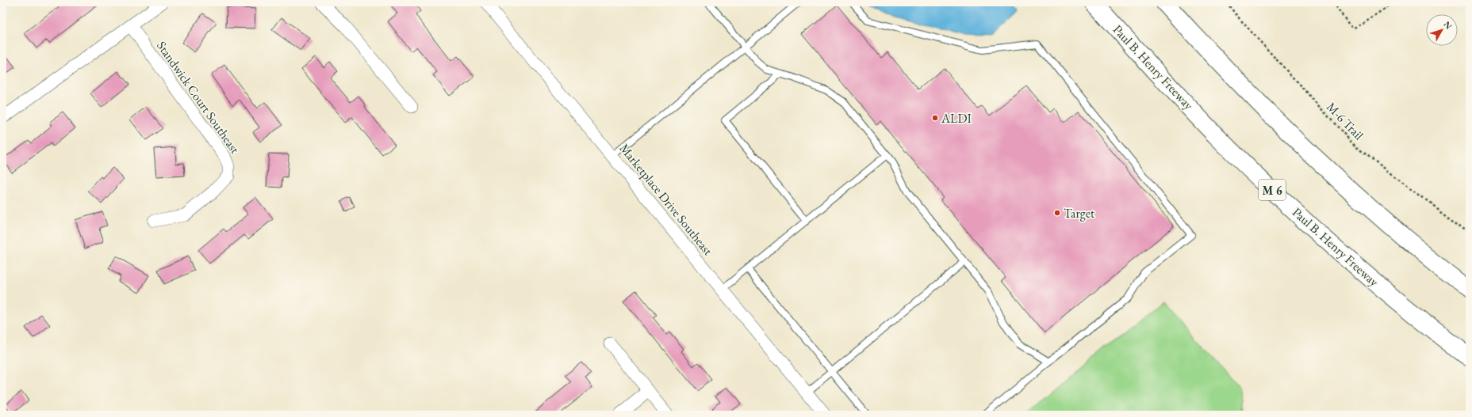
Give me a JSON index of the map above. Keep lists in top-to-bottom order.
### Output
{
  "streets": {
    "highway": ["Paul B. Henry Freeway", "M 6"],
    "street": ["Standwick Court Southeast", "Marketplace Drive Southeast"],
    "path": ["M-6 Trail"]
  },
  "places": ["ALDI", "Target"],
  "north": "top right"
}
